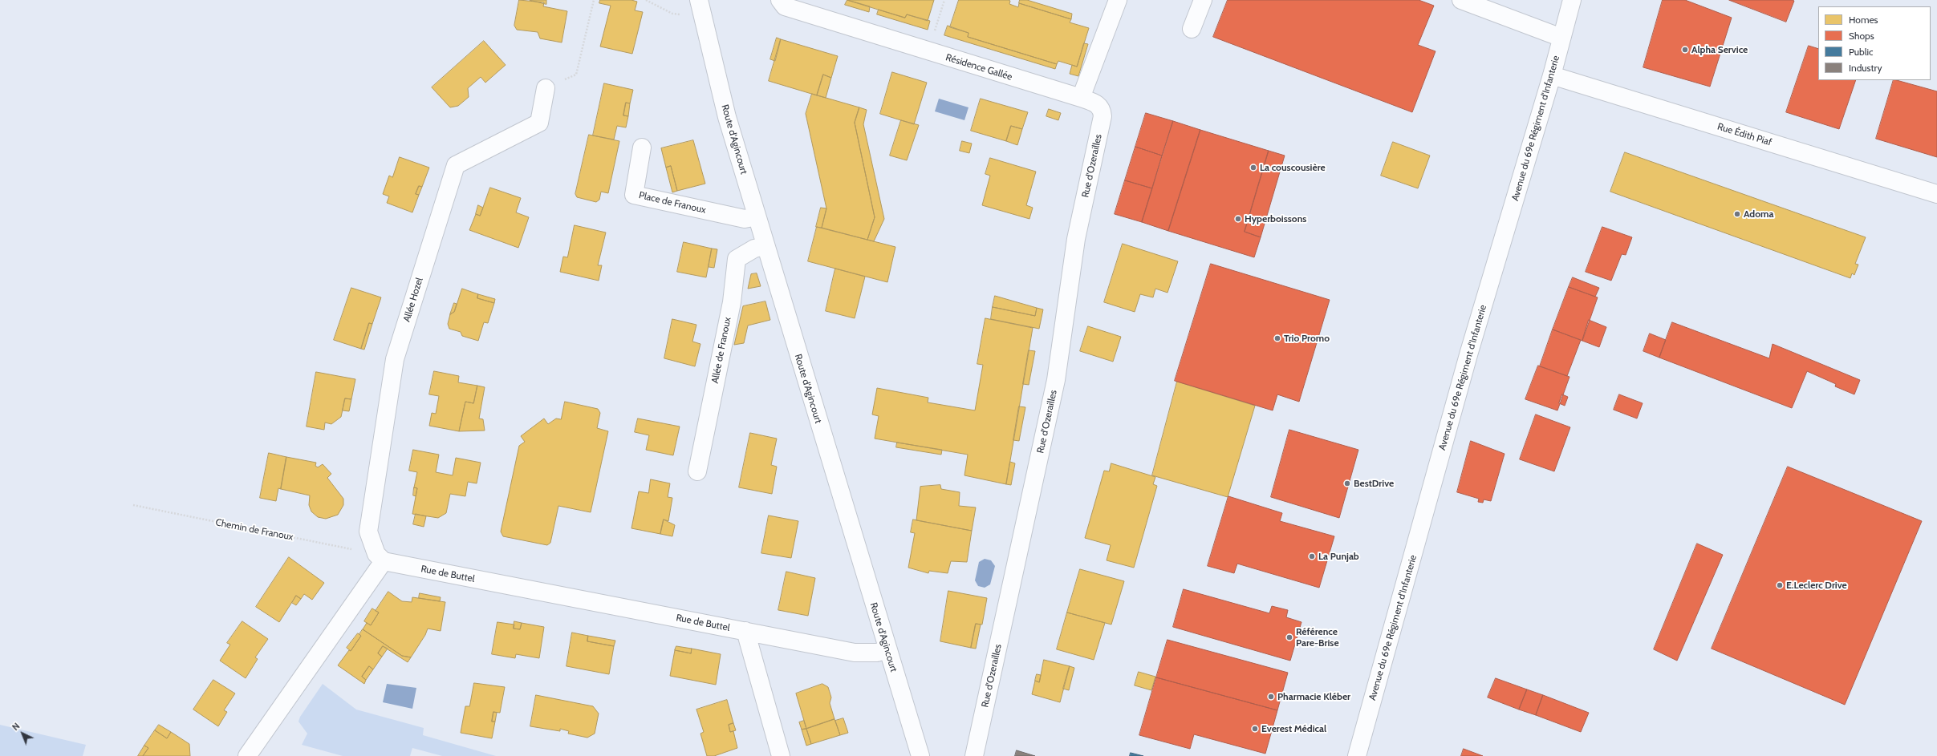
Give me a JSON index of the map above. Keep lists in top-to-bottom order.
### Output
{
  "streets": {
    "street": [
      "Résidence Gallée",
      "Avenue du 69e Régiment d'Infanterie",
      "Rue Édith Piaf",
      "Route d'Agincourt",
      "Rue d'Ozerailles",
      "Place de Franoux",
      "Allée Hozel",
      "Allée de Franoux",
      "Rue de Buttel"
    ],
    "path": ["Chemin de Franoux"]
  },
  "crossings": [
    ["Résidence Gallée", "Rue d'Ozerailles"],
    ["Avenue du 69e Régiment d'Infanterie", "Rue Édith Piaf"],
    ["Route d'Agincourt", "Place de Franoux"],
    ["Route d'Agincourt", "Allée de Franoux"],
    ["Route d'Agincourt", "Rue de Buttel"],
    ["Allée Hozel", "Chemin de Franoux"],
    ["Allée Hozel", "Rue de Buttel"],
    ["Chemin de Franoux", "Rue de Buttel"]
  ],
  "places": [
    "Alpha Service",
    "La couscousière",
    "Adoma",
    "Hyperboissons",
    "Trio Promo",
    "BestDrive",
    "La Punjab",
    "E.Leclerc Drive",
    "Référence Pare-Brise",
    "Pharmacie Kléber",
    "Everest Médical"
  ],
  "legend": [
    "Homes",
    "Shops",
    "Public",
    "Industry"
  ],
  "north": "top left"
}
